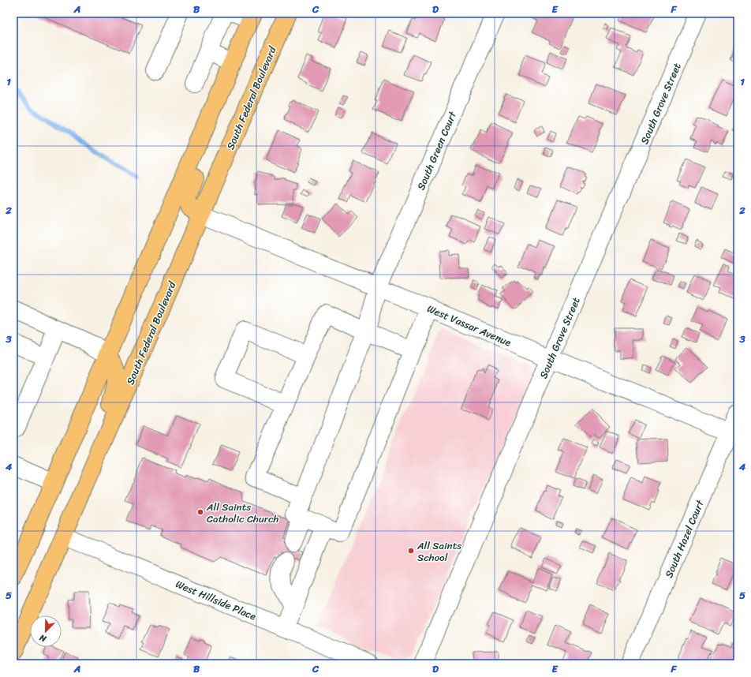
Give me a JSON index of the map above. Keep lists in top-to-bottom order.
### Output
{
  "streets": {
    "main road": ["South Federal Boulevard"],
    "street": [
      "South Grove Street",
      "South Green Court",
      "West Vassar Avenue",
      "South Hazel Court",
      "West Hillside Place"
    ]
  },
  "crossings": [
    ["South Federal Boulevard", "West Vassar Avenue"],
    ["South Federal Boulevard", "West Hillside Place"],
    ["South Grove Street", "West Vassar Avenue"],
    ["South Green Court", "West Vassar Avenue"],
    ["West Vassar Avenue", "South Hazel Court"]
  ],
  "places": ["All Saints Catholic Church", "All Saints School"],
  "north": "bottom left",
  "grid": {
    "columns": [
      "A",
      "B",
      "C",
      "D",
      "E",
      "F"
    ],
    "rows": [
      "1",
      "2",
      "3",
      "4",
      "5"
    ]
  }
}
